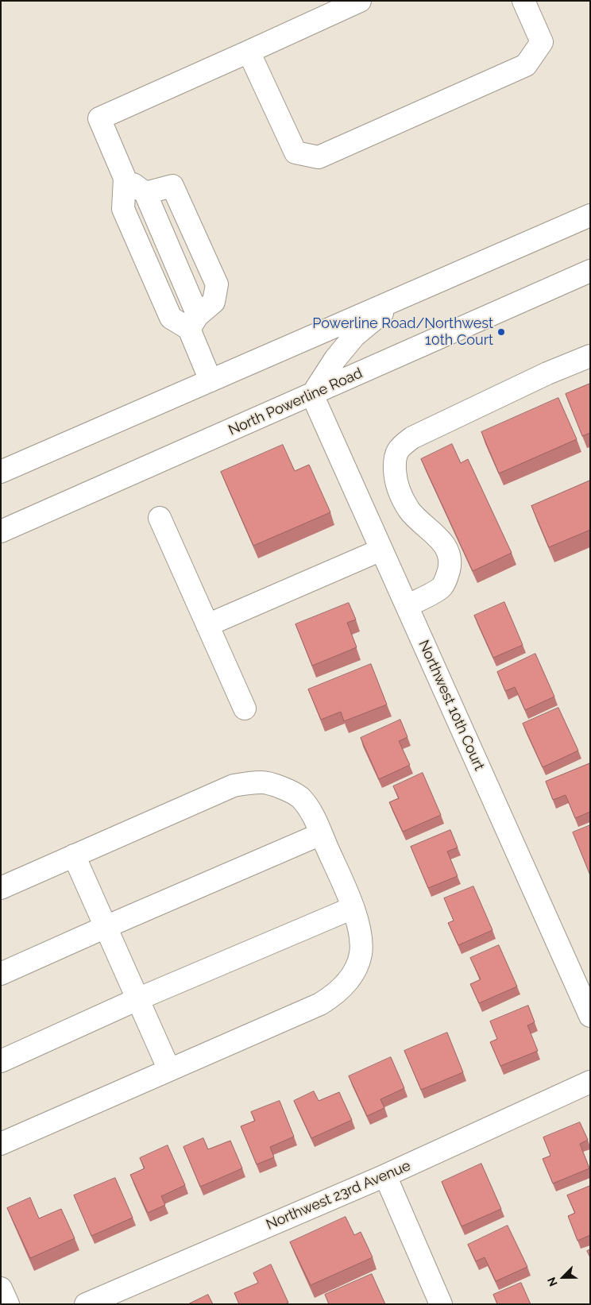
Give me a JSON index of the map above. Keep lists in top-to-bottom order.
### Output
{
  "streets": {
    "main road": ["North Powerline Road", "Northwest 10th Court", "Northwest 23rd Avenue"]
  },
  "crossings": [
    ["North Powerline Road", "Northwest 10th Court"]
  ],
  "places": ["Powerline Road/Northwest 10th Court"],
  "north": "bottom left"
}
